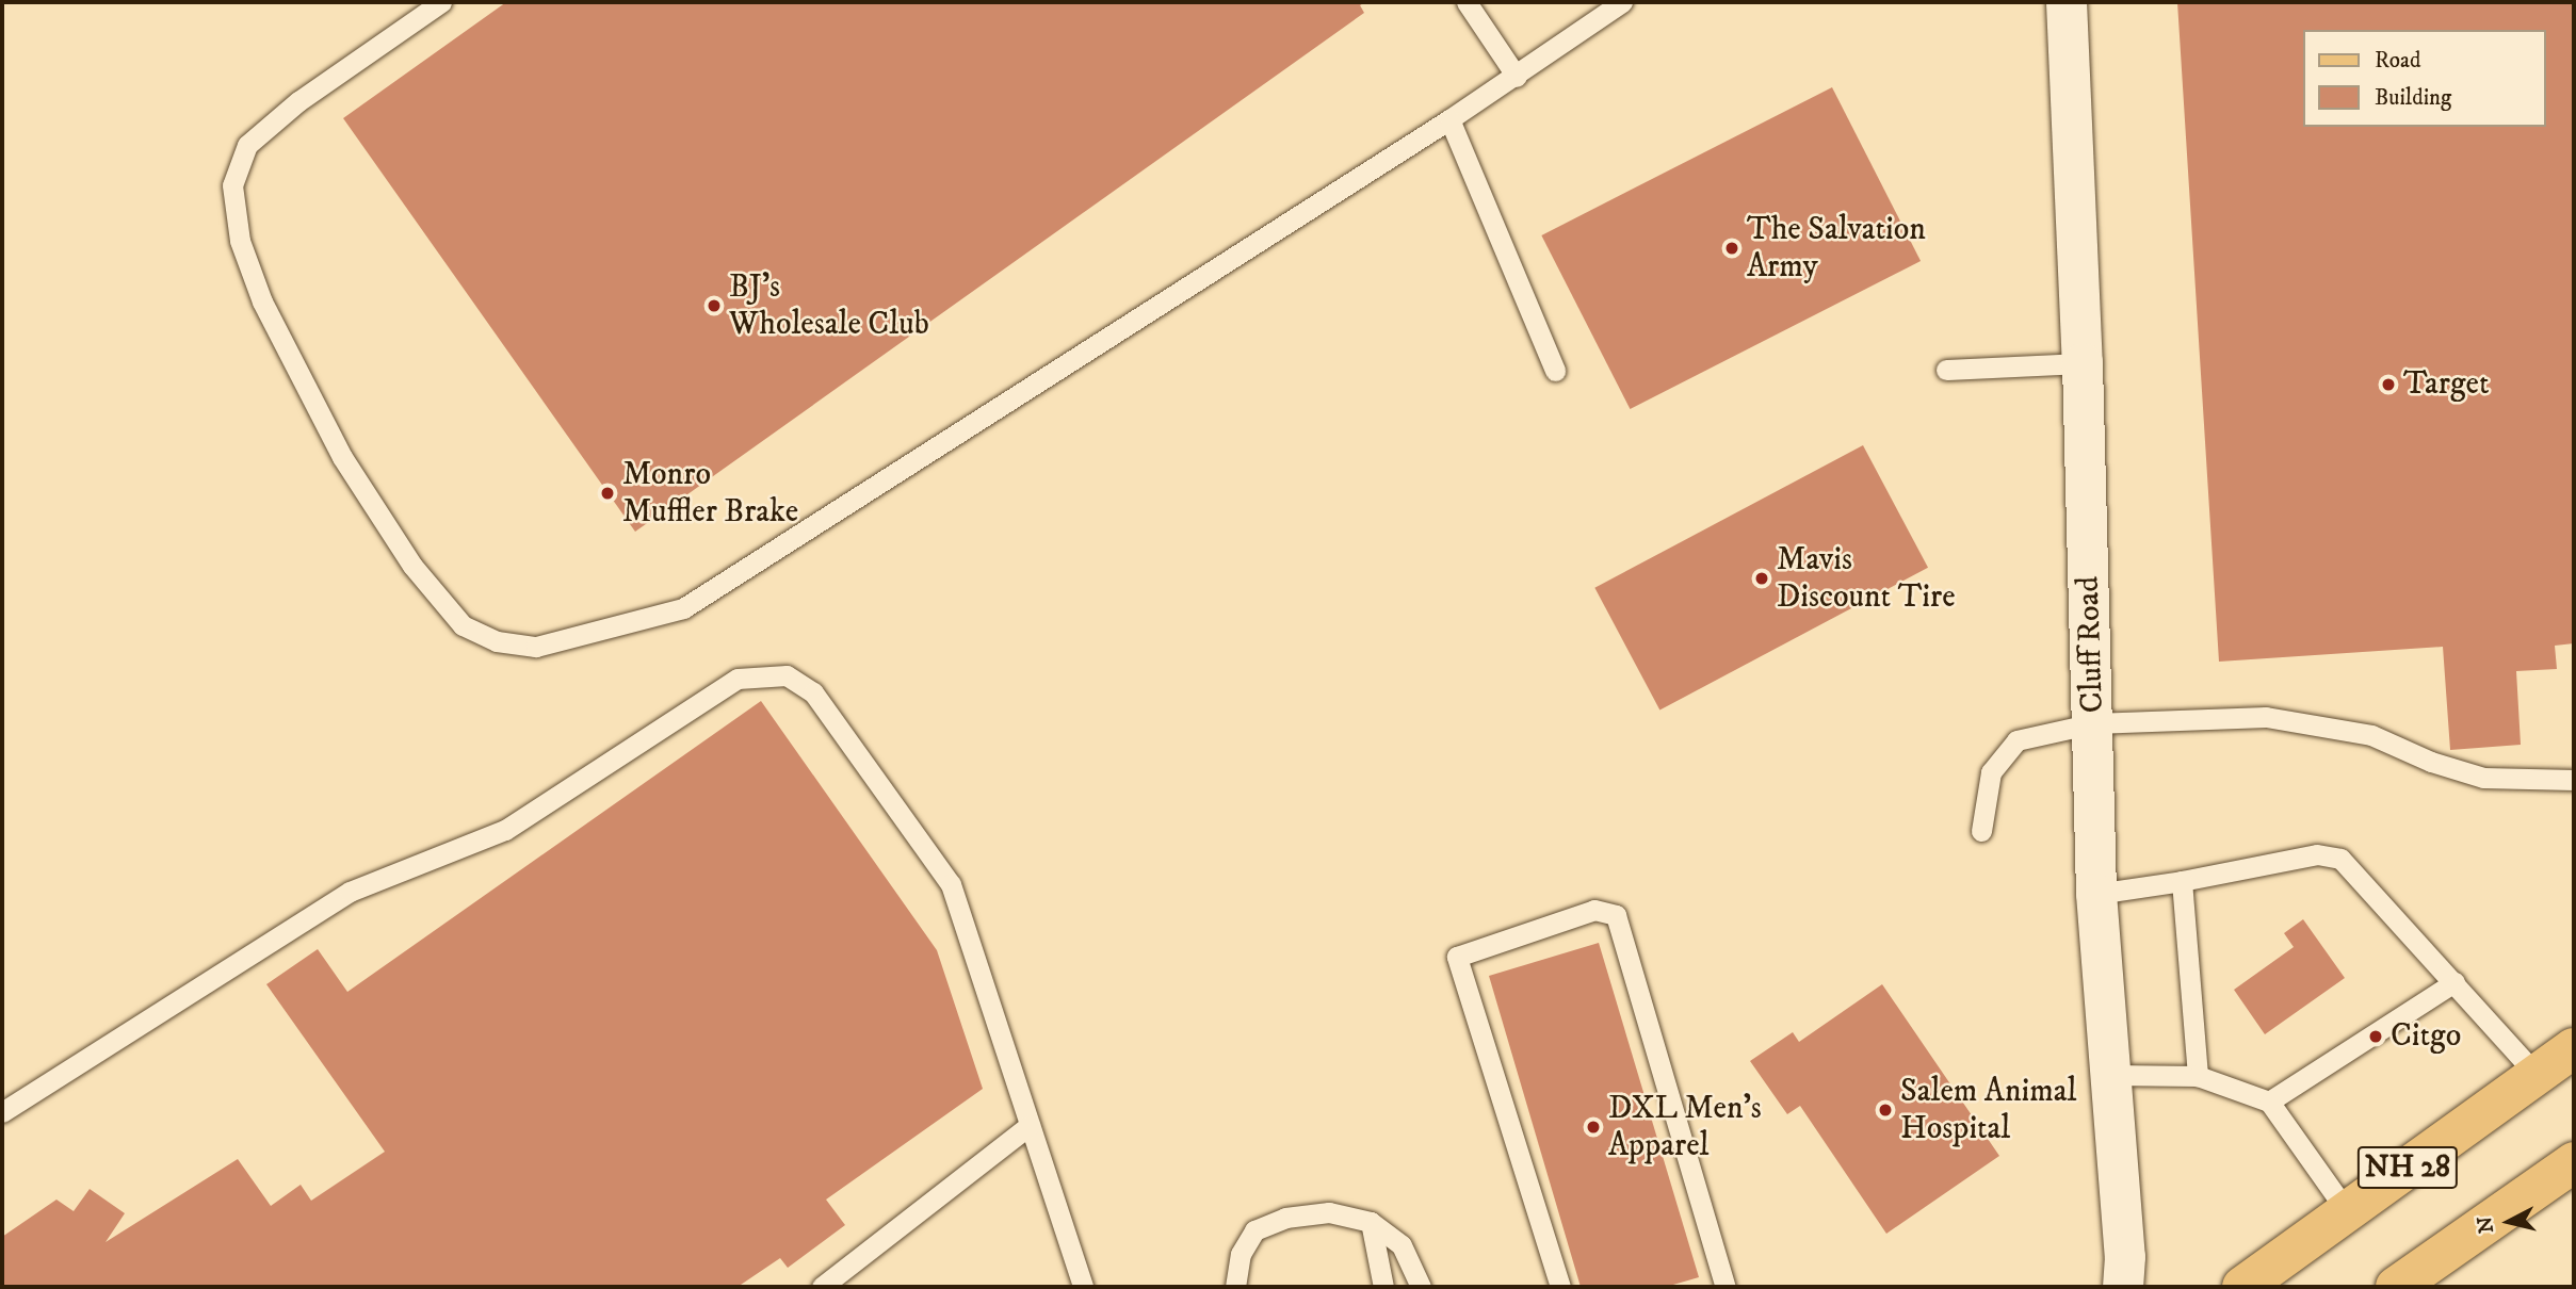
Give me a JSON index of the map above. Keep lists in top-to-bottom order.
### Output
{
  "streets": {
    "main road": ["NH 28"],
    "street": ["Cluff Road"]
  },
  "places": [
    "The Salvation Army",
    "BJ's Wholesale Club",
    "Target",
    "Monro Muffler Brake",
    "Mavis Discount Tire",
    "Citgo",
    "Salem Animal Hospital",
    "DXL Men's Apparel"
  ],
  "legend": ["Road", "Building"],
  "north": "left"
}
